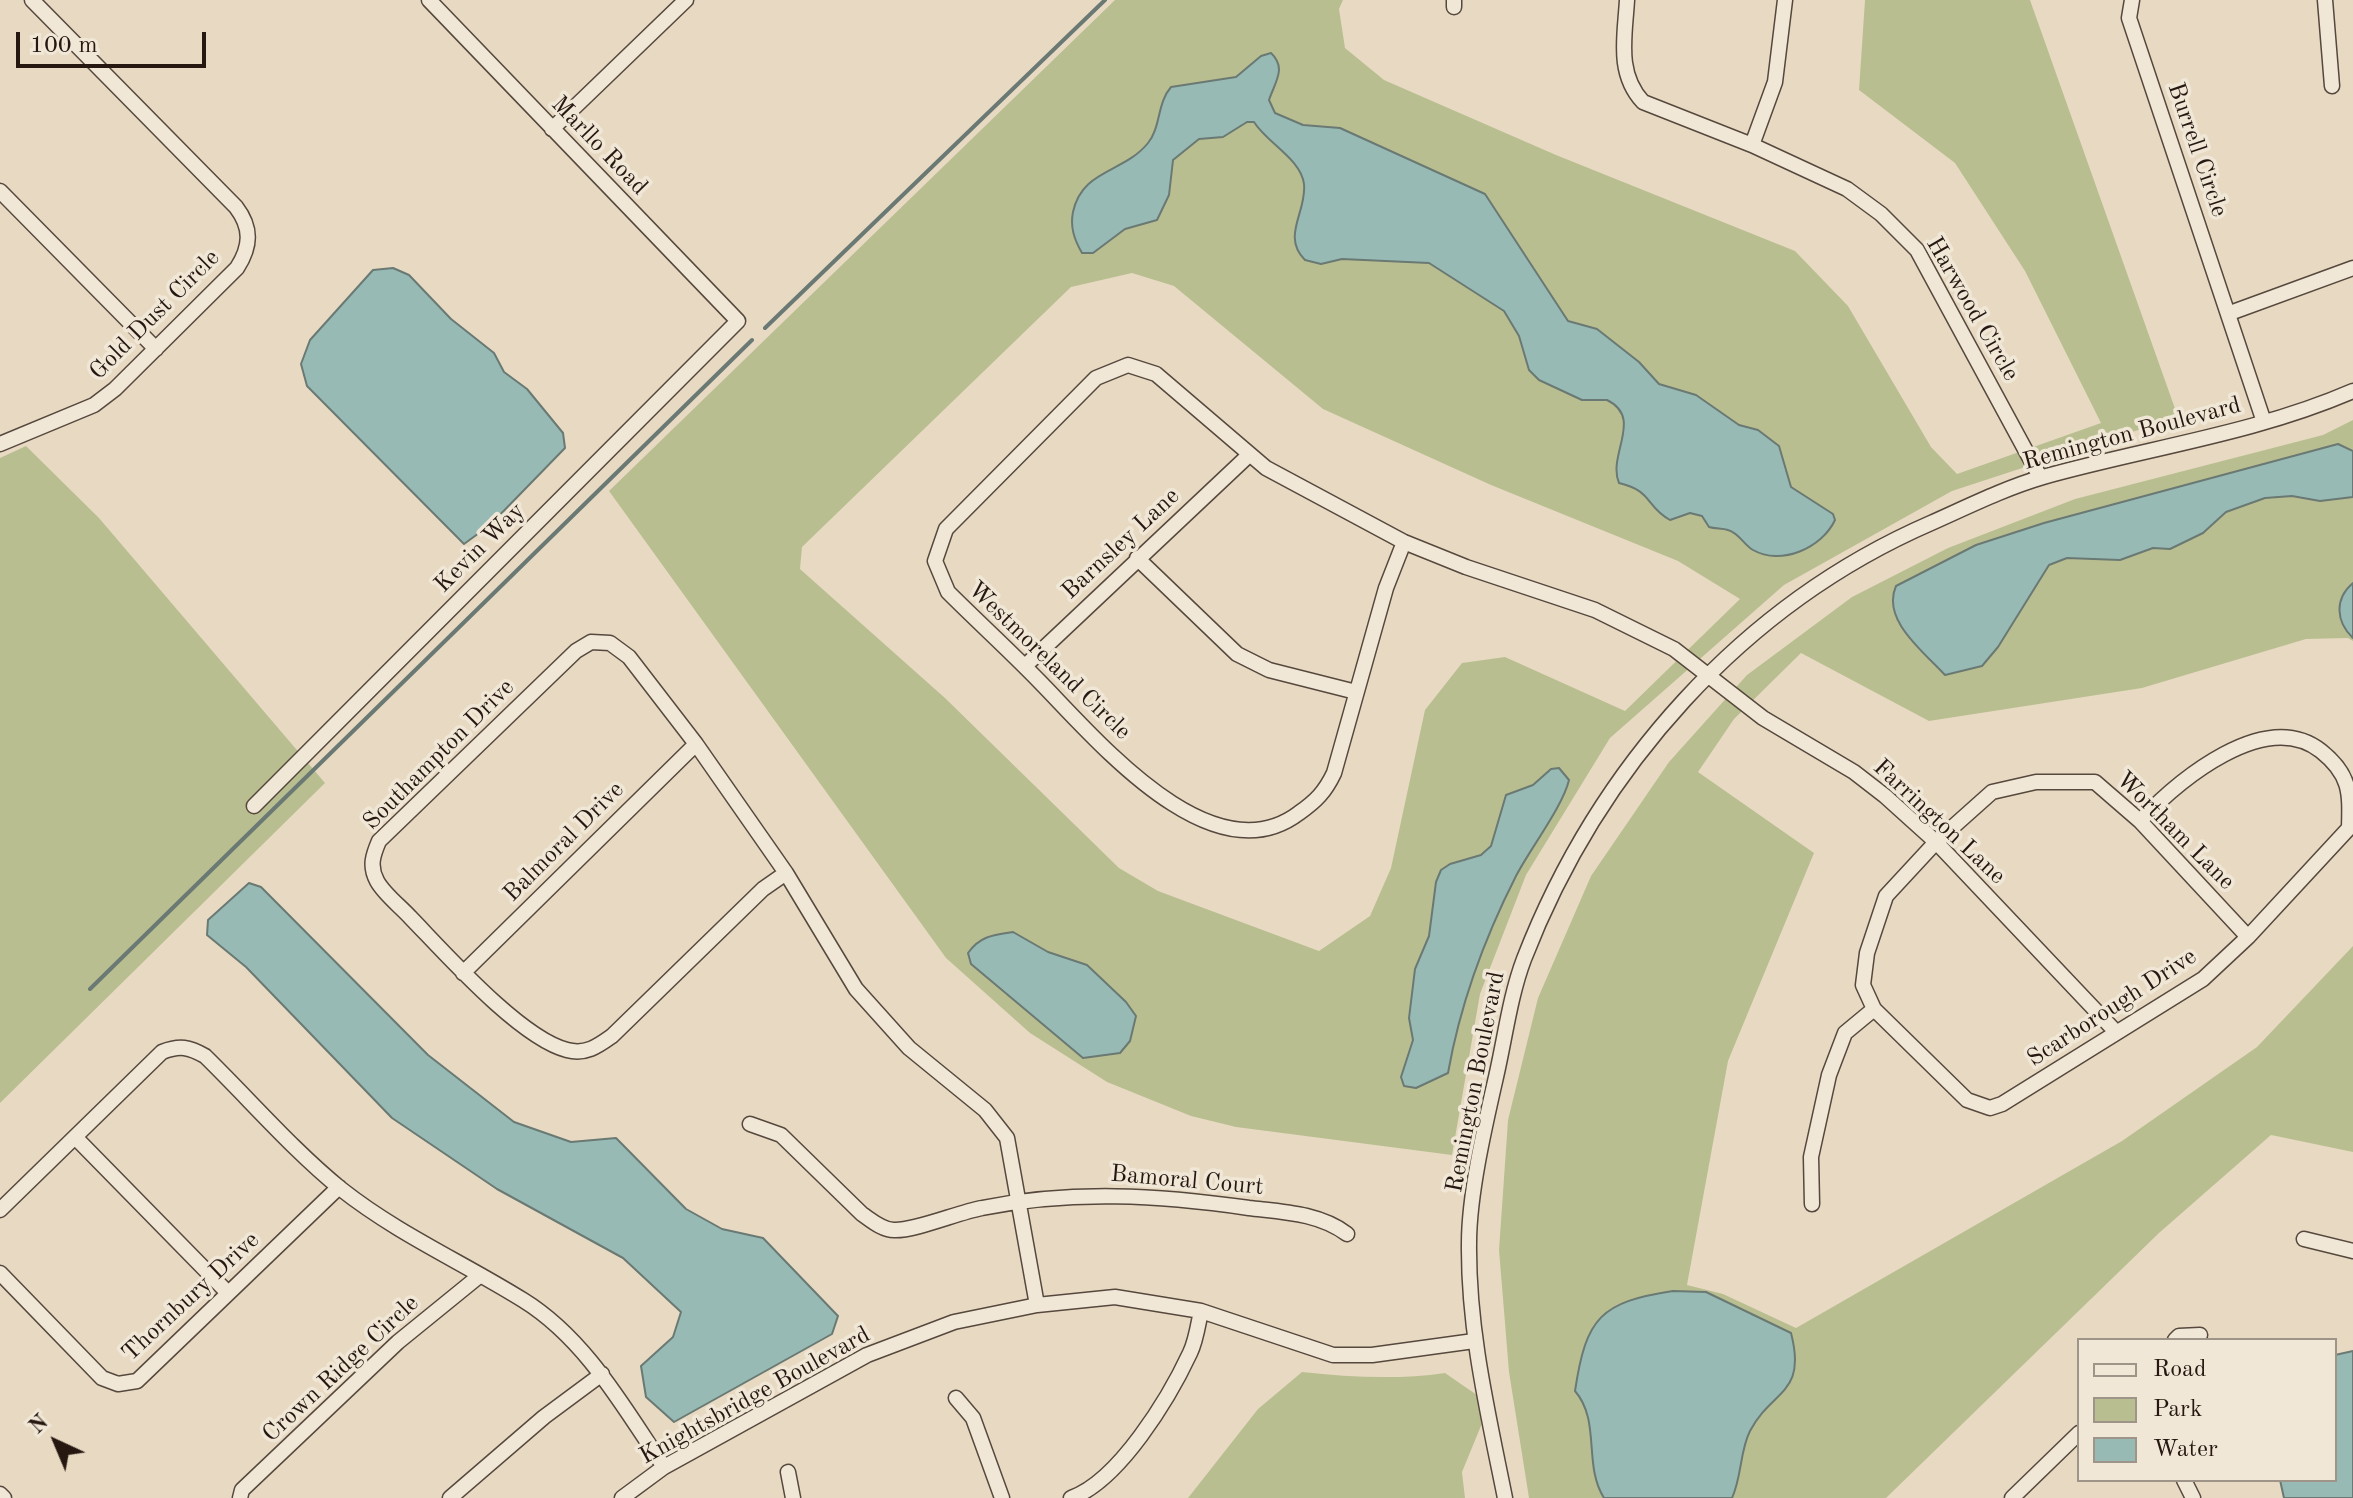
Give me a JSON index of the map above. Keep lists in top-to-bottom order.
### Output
{
  "streets": {
    "street": [
      "Marllo Road",
      "Burrell Circle",
      "Harwood Circle",
      "Gold Dust Circle",
      "Remington Boulevard",
      "Barnsley Lane",
      "Kevin Way",
      "Westmoreland Circle",
      "Southampton Drive",
      "Farrington Lane",
      "Wortham Lane",
      "Balmoral Drive",
      "Scarborough Drive",
      "Bamoral Court",
      "Thornbury Drive",
      "Crown Ridge Circle",
      "Knightsbridge Boulevard"
    ]
  },
  "crossings": [
    ["Marllo Road", "Kevin Way"],
    ["Burrell Circle", "Remington Boulevard"],
    ["Harwood Circle", "Remington Boulevard"],
    ["Remington Boulevard", "Westmoreland Circle"],
    ["Remington Boulevard", "Farrington Lane"],
    ["Remington Boulevard", "Knightsbridge Boulevard"],
    ["Barnsley Lane", "Westmoreland Circle"],
    ["Westmoreland Circle", "Farrington Lane"],
    ["Southampton Drive", "Balmoral Drive"],
    ["Southampton Drive", "Bamoral Court"],
    ["Southampton Drive", "Knightsbridge Boulevard"],
    ["Farrington Lane", "Wortham Lane"],
    ["Farrington Lane", "Scarborough Drive"],
    ["Wortham Lane", "Scarborough Drive"]
  ],
  "legend": ["Road", "Park", "Water"],
  "scale_bar": "100 m",
  "north": "top left"
}
